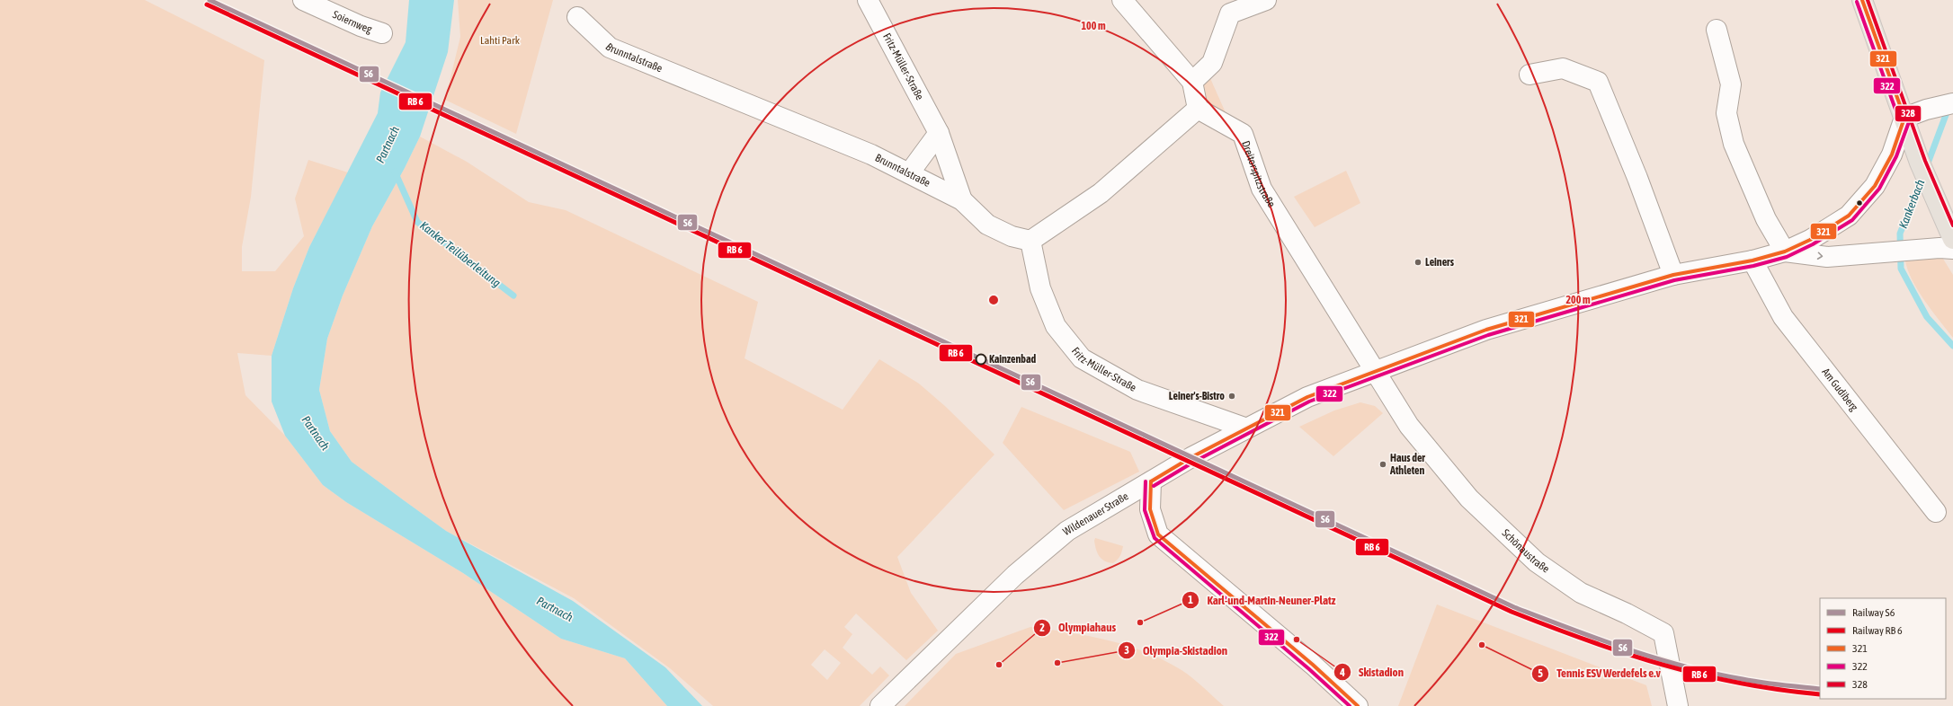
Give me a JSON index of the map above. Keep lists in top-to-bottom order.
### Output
{
  "streets": {
    "street": [
      "Soiernweg",
      "Brunntalstraße",
      "Fritz-Müller-Straße",
      "Dreitorspitzstraße",
      "Am Gudiberg",
      "Wildenauer Straße",
      "Schönaustraße"
    ]
  },
  "crossings": [
    ["Brunntalstraße", "Fritz-Müller-Straße"],
    ["Fritz-Müller-Straße", "Wildenauer Straße"],
    ["Dreitorspitzstraße", "Wildenauer Straße"],
    ["Dreitorspitzstraße", "Schönaustraße"],
    ["Am Gudiberg", "Wildenauer Straße"],
    ["Wildenauer Straße", "Schönaustraße"]
  ],
  "water": ["Partnach", "Kankerbach", "Kanker Teilüberleitung"],
  "parks": ["Lahti Park"],
  "places": [
    "Leiners",
    "Kainzenbad",
    "Leiner's-Bistro",
    "Haus der Athleten",
    "Karl-und-Martin-Neuner-Platz",
    "Skistadion",
    "Tennis ESV Werdefels e.v",
    "Olympia-Skistadion",
    "Olympiahaus"
  ],
  "lines": [
    "rail line S6",
    "transit line 321",
    "transit line 328",
    "transit line 322"
  ],
  "legend": [
    "Railway S6",
    "Railway RB 6",
    "321",
    "322",
    "328"
  ],
  "rings": ["100 m", "200 m"]
}
